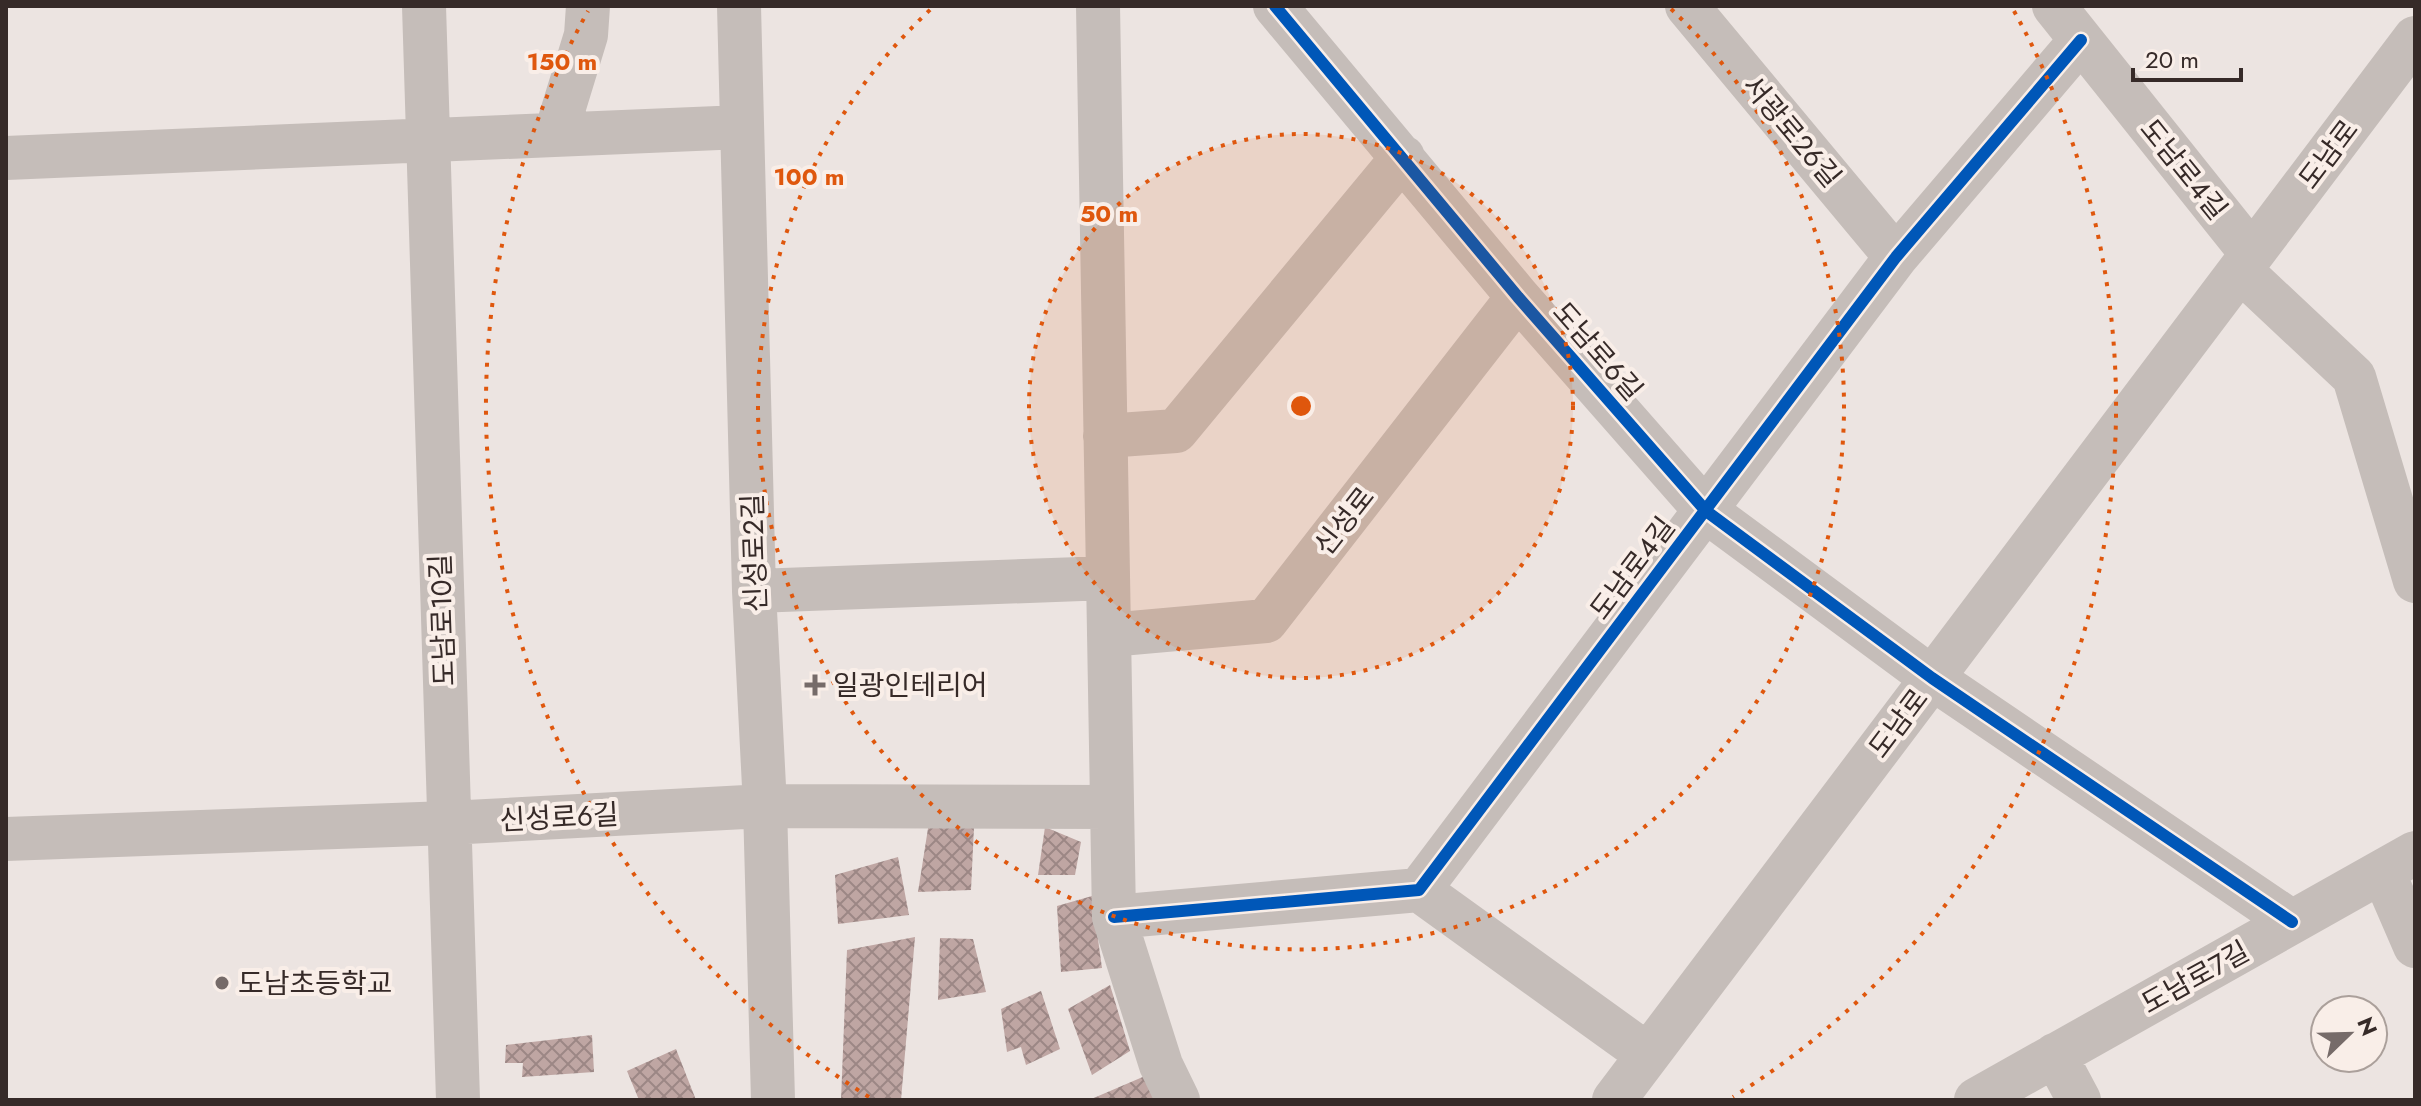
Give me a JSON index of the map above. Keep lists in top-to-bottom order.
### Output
{
  "streets": {
    "street": [
      "서광로26길",
      "도남로",
      "도남로4길",
      "도남로6길",
      "신성로",
      "신성로2길",
      "도남로10길",
      "신성로6길",
      "도남로7길"
    ]
  },
  "crossings": [
    ["서광로26길", "도남로4길"],
    ["도남로", "도남로4길"],
    ["도남로", "도남로6길"],
    ["도남로4길", "도남로6길"],
    ["도남로6길", "신성로"],
    ["도남로6길", "도남로7길"],
    ["신성로2길", "신성로6길"],
    ["도남로10길", "신성로6길"]
  ],
  "places": {
    "health": ["일광인테리어"],
    "other": ["도남초등학교"]
  },
  "scale_bar": "20 m",
  "north": "top right",
  "rings": ["150 m", "100 m", "50 m"]
}
